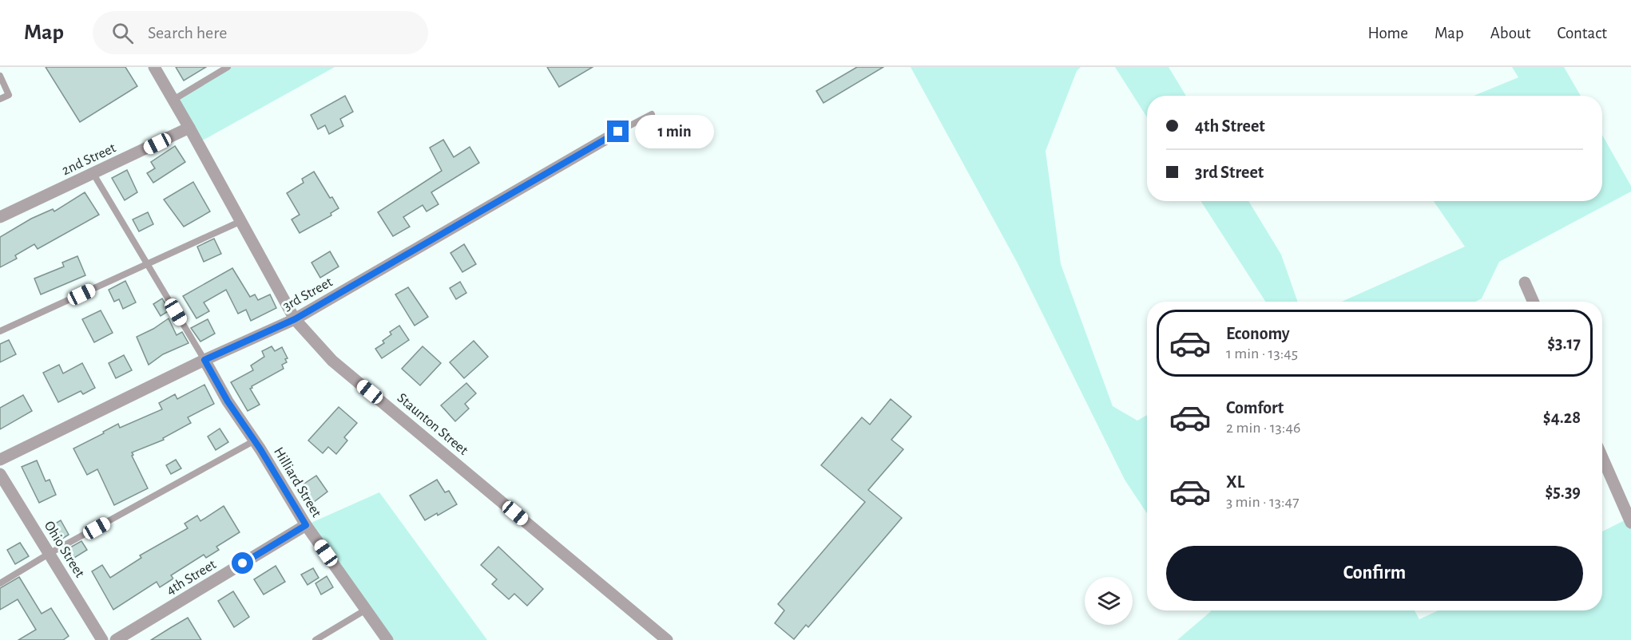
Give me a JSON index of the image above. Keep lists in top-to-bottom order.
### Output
{
  "streets": {
    "street": [
      "2nd Street",
      "3rd Street",
      "Staunton Street",
      "Hilliard Street",
      "Ohio Street",
      "4th Street"
    ]
  },
  "crossings": [
    ["2nd Street", "Staunton Street"],
    ["3rd Street", "Staunton Street"],
    ["3rd Street", "Hilliard Street"],
    ["Hilliard Street", "4th Street"]
  ],
  "page": {
    "header": "Map",
    "search": "Search here",
    "nav": [
      "Home",
      "Map",
      "About",
      "Contact"
    ],
    "banner": ["4th Street", "3rd Street"],
    "bubble": "1 min",
    "list": [
      {
        "name": "Economy",
        "note": "1 min · 13:45",
        "value": "$3.17"
      },
      {
        "name": "Comfort",
        "note": "2 min · 13:46",
        "value": "$4.28"
      },
      {
        "name": "XL",
        "note": "3 min · 13:47",
        "value": "$5.39"
      }
    ],
    "buttons": "Confirm"
  }
}
